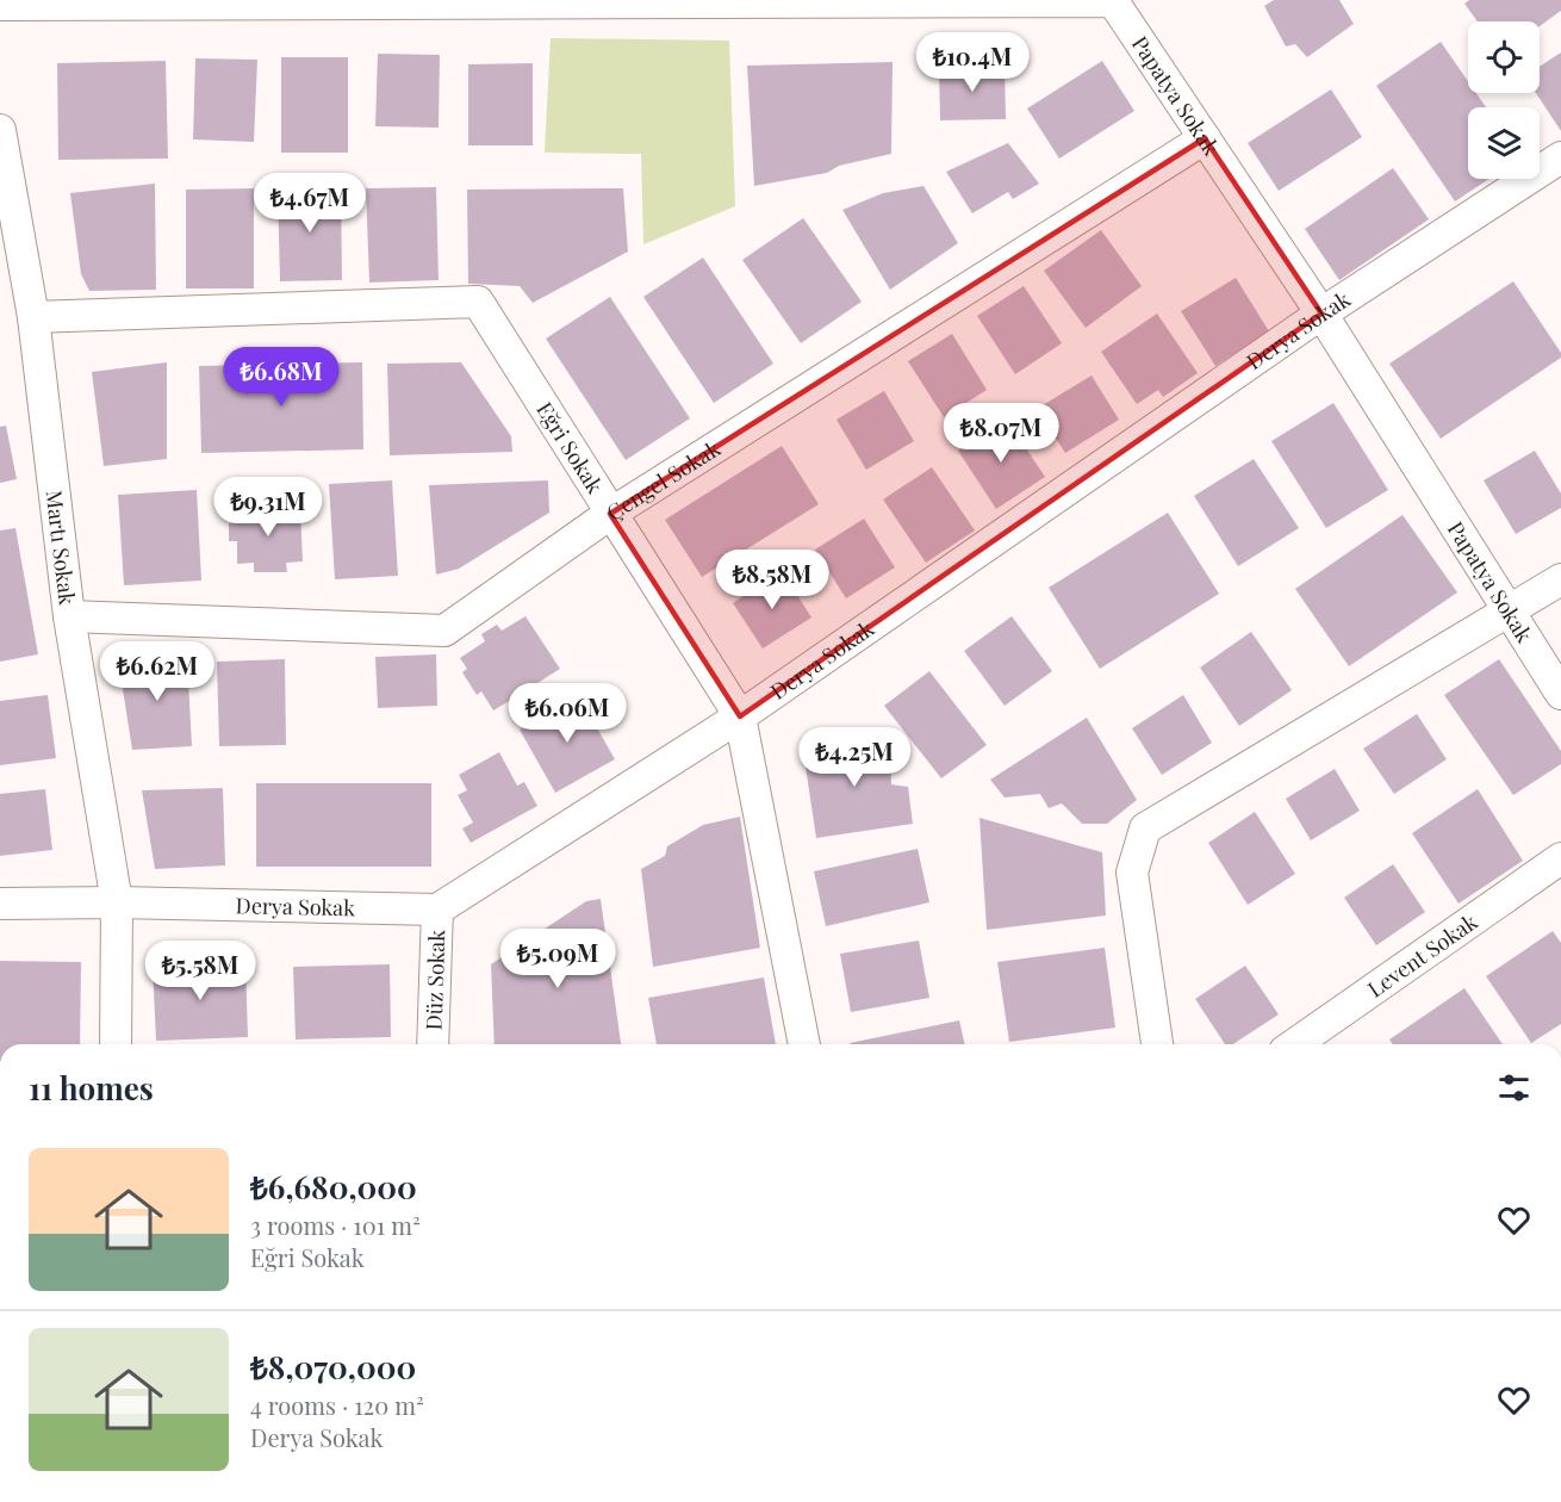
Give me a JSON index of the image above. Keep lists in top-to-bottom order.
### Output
{
  "streets": {
    "street": [
      "Papatya Sokak",
      "Derya Sokak",
      "Eğri Sokak",
      "Çengel Sokak",
      "Martı Sokak",
      "Levent Sokak",
      "Düz Sokak"
    ]
  },
  "crossings": [
    ["Papatya Sokak", "Derya Sokak"],
    ["Papatya Sokak", "Çengel Sokak"],
    ["Derya Sokak", "Eğri Sokak"],
    ["Derya Sokak", "Martı Sokak"],
    ["Derya Sokak", "Düz Sokak"],
    ["Eğri Sokak", "Çengel Sokak"],
    ["Eğri Sokak", "Martı Sokak"],
    ["Çengel Sokak", "Martı Sokak"]
  ],
  "page": {
    "price": [
      "₺10.4M",
      "₺4.67M",
      "₺6.68M",
      "₺8.07M",
      "₺9.31M",
      "₺8.58M",
      "₺6.62M",
      "₺6.06M",
      "₺4.25M",
      "₺5.09M",
      "₺5.58M"
    ],
    "heading": "11 homes",
    "list": [
      {
        "name": "₺6,680,000",
        "note": "3 rooms · 101 m² · Eğri Sokak"
      },
      {
        "name": "₺8,070,000",
        "note": "4 rooms · 120 m² · Derya Sokak"
      }
    ]
  }
}
